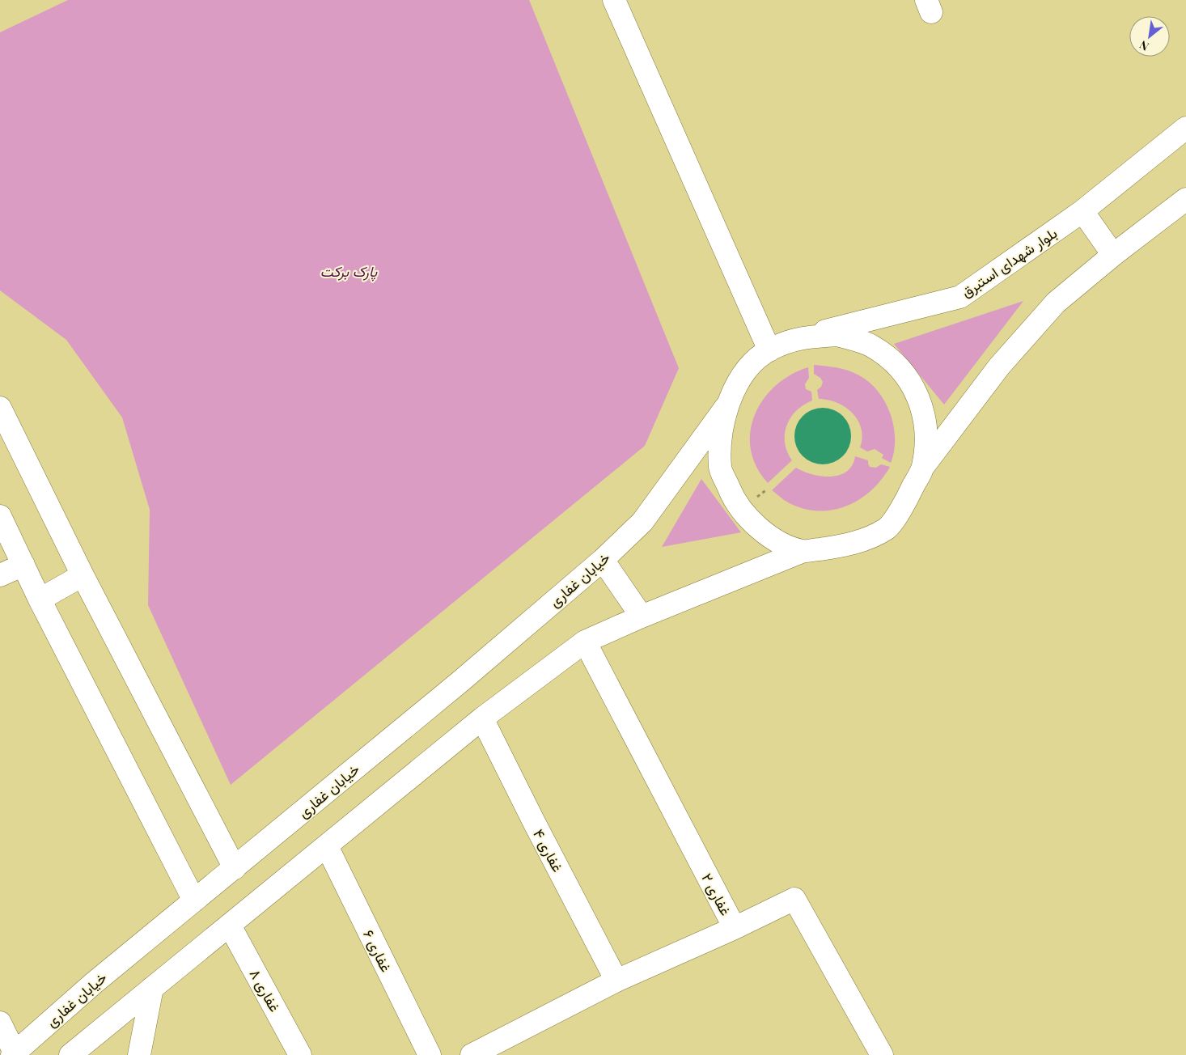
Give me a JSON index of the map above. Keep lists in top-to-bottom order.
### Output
{
  "streets": {
    "street": [
      "بلوار شهدای استبرق",
      "خیابان غفاری",
      "غفاری ۴",
      "غفاری ۲",
      "غفاری ۶",
      "غفاری ۸"
    ]
  },
  "parks": ["پارک برکت"],
  "north": "bottom left"
}
